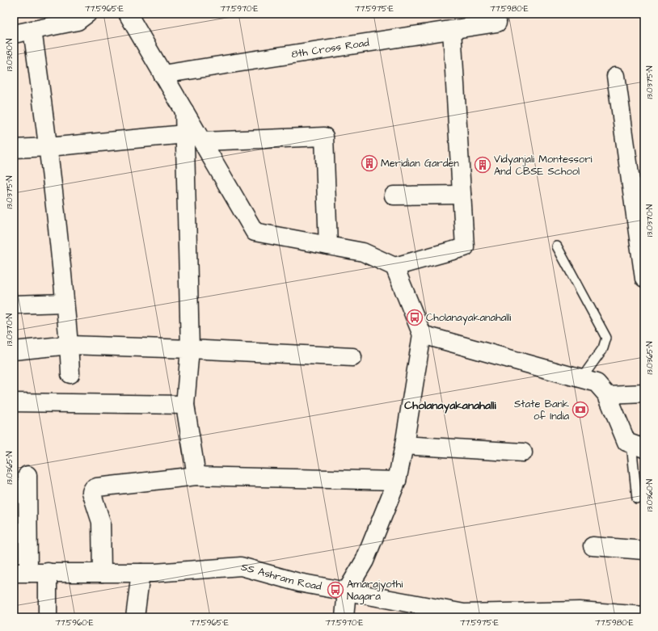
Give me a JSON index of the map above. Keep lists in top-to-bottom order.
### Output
{
  "streets": {
    "street": ["8th Cross Road", "SS Ashram Road"]
  },
  "districts": ["Cholanayakanahalli"],
  "places": {
    "building": ["Meridian Garden", "Vidyanjali Montessori And CBSE School"],
    "bus stop": ["Cholanayakanahalli", "Amarajyothi Nagara"],
    "bank": ["State Bank of India"]
  },
  "coordinates": [
    "77.5965°E",
    "77.5970°E",
    "77.5975°E",
    "77.5980°E",
    "13.0380°N",
    "13.0375°N",
    "13.0370°N",
    "13.0365°N",
    "13.0360°N",
    "77.5960°E"
  ]
}
